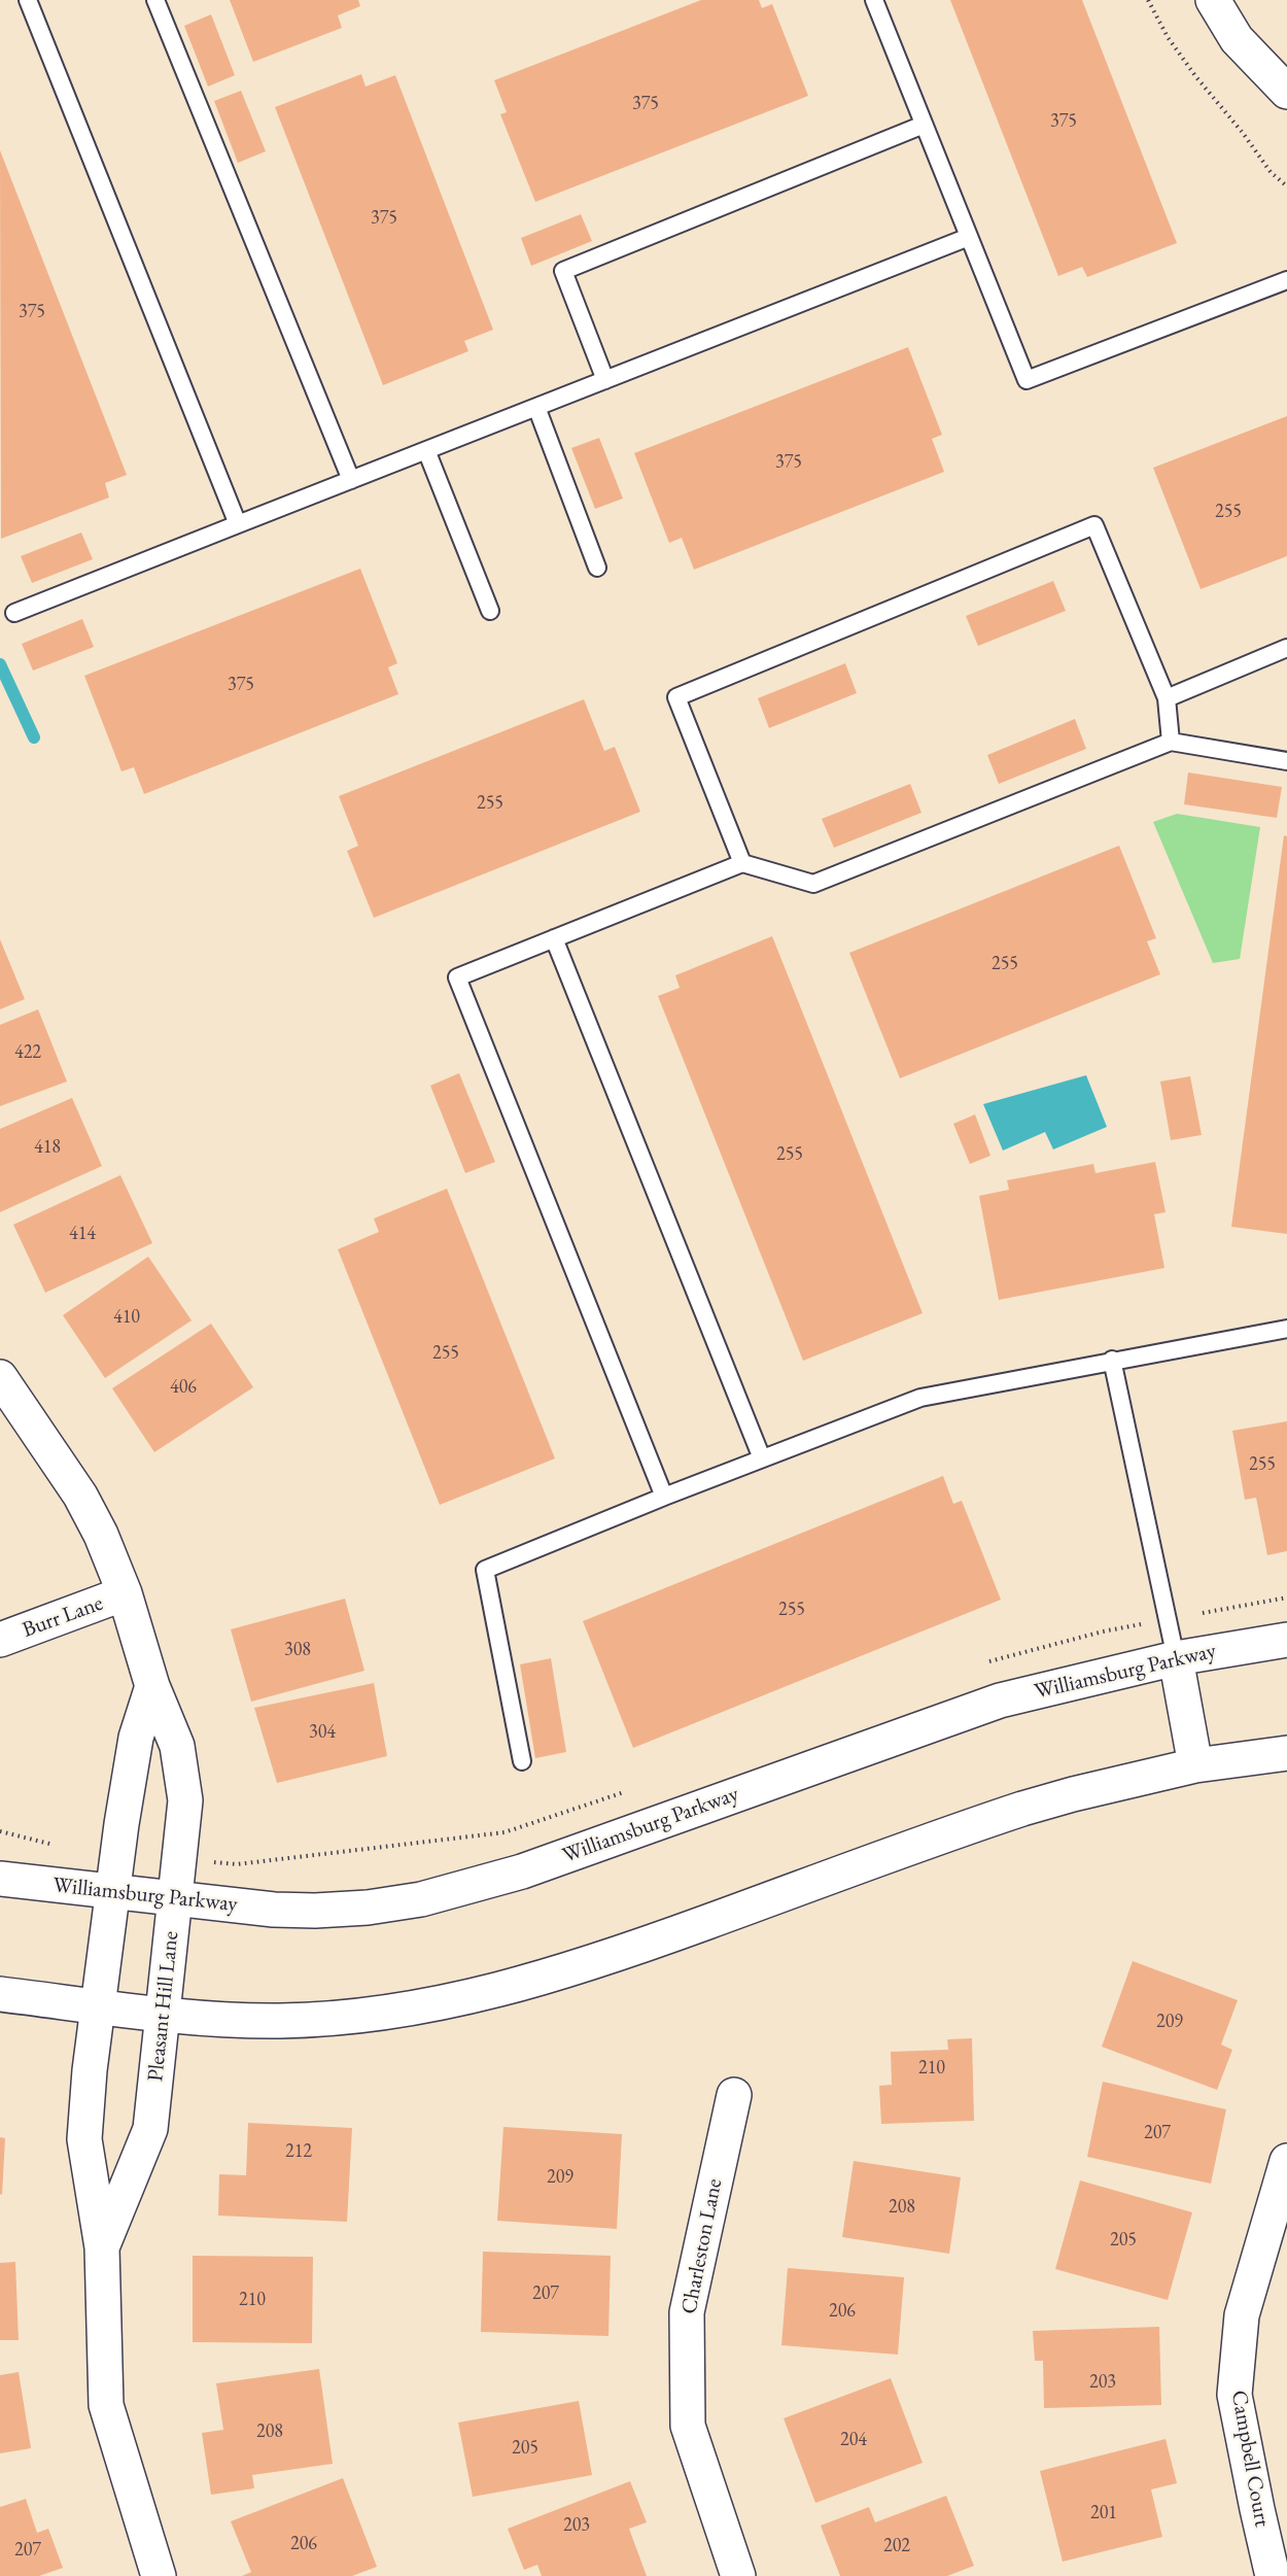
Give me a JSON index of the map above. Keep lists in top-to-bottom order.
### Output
{
  "streets": {
    "street": [
      "Burr Lane",
      "Williamsburg Parkway",
      "Pleasant Hill Lane",
      "Charleston Lane",
      "Campbell Court"
    ]
  },
  "crossings": [
    ["Burr Lane", "Pleasant Hill Lane"],
    ["Williamsburg Parkway", "Pleasant Hill Lane"]
  ],
  "house_numbers": [
    "375",
    "375",
    "375",
    "375",
    "375",
    "255",
    "375",
    "255",
    "255",
    "422",
    "418",
    "255",
    "414",
    "410",
    "255",
    "406",
    "255",
    "255",
    "308",
    "304",
    "209",
    "210",
    "207",
    "212",
    "209",
    "208",
    "205",
    "207",
    "210",
    "206",
    "203",
    "208",
    "204",
    "205",
    "201",
    "203",
    "206",
    "202",
    "207"
  ]
}
